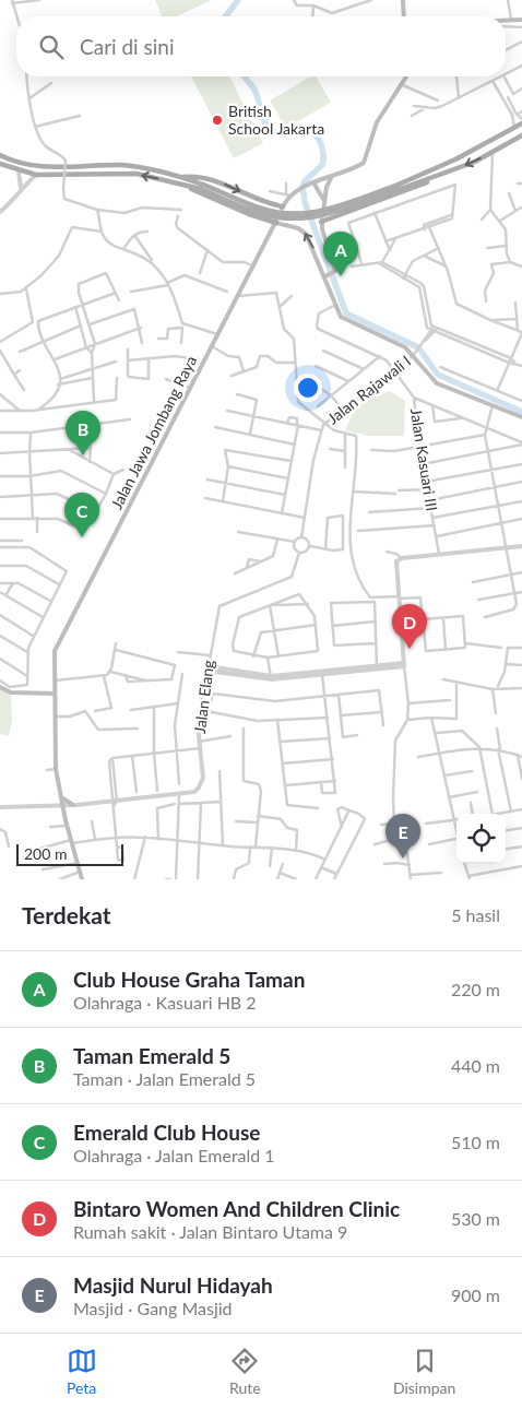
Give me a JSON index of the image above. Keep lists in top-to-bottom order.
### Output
{
  "streets": {
    "main road": ["Jalan Jawa Jombang Raya"],
    "street": ["Jalan Rajawali I", "Jalan Kasuari III", "Jalan Elang"]
  },
  "crossings": [
    ["Jalan Rajawali I", "Jalan Kasuari III"],
    ["Jalan Rajawali I", "Jalan Elang"],
    ["Jalan Jawa Jombang Raya", "Jalan Elang"]
  ],
  "places": ["British School Jakarta"],
  "scale_bar": "200 m",
  "page": {
    "search": "Cari di sini",
    "pins": [
      "A",
      "B",
      "C",
      "D",
      "E"
    ],
    "scale": "200 m",
    "heading": ["Terdekat", "5 hasil"],
    "list": [
      {
        "mark": "A",
        "name": "Club House Graha Taman",
        "note": "Olahraga · Kasuari HB 2",
        "value": "220 m"
      },
      {
        "mark": "B",
        "name": "Taman Emerald 5",
        "note": "Taman · Jalan Emerald 5",
        "value": "440 m"
      },
      {
        "mark": "C",
        "name": "Emerald Club House",
        "note": "Olahraga · Jalan Emerald 1",
        "value": "510 m"
      },
      {
        "mark": "D",
        "name": "Bintaro Women And Children Clinic",
        "note": "Rumah sakit · Jalan Bintaro Utama 9",
        "value": "530 m"
      },
      {
        "mark": "E",
        "name": "Masjid Nurul Hidayah",
        "note": "Masjid · Gang Masjid",
        "value": "900 m"
      }
    ],
    "nav": ["Peta", "Rute", "Disimpan"]
  }
}
